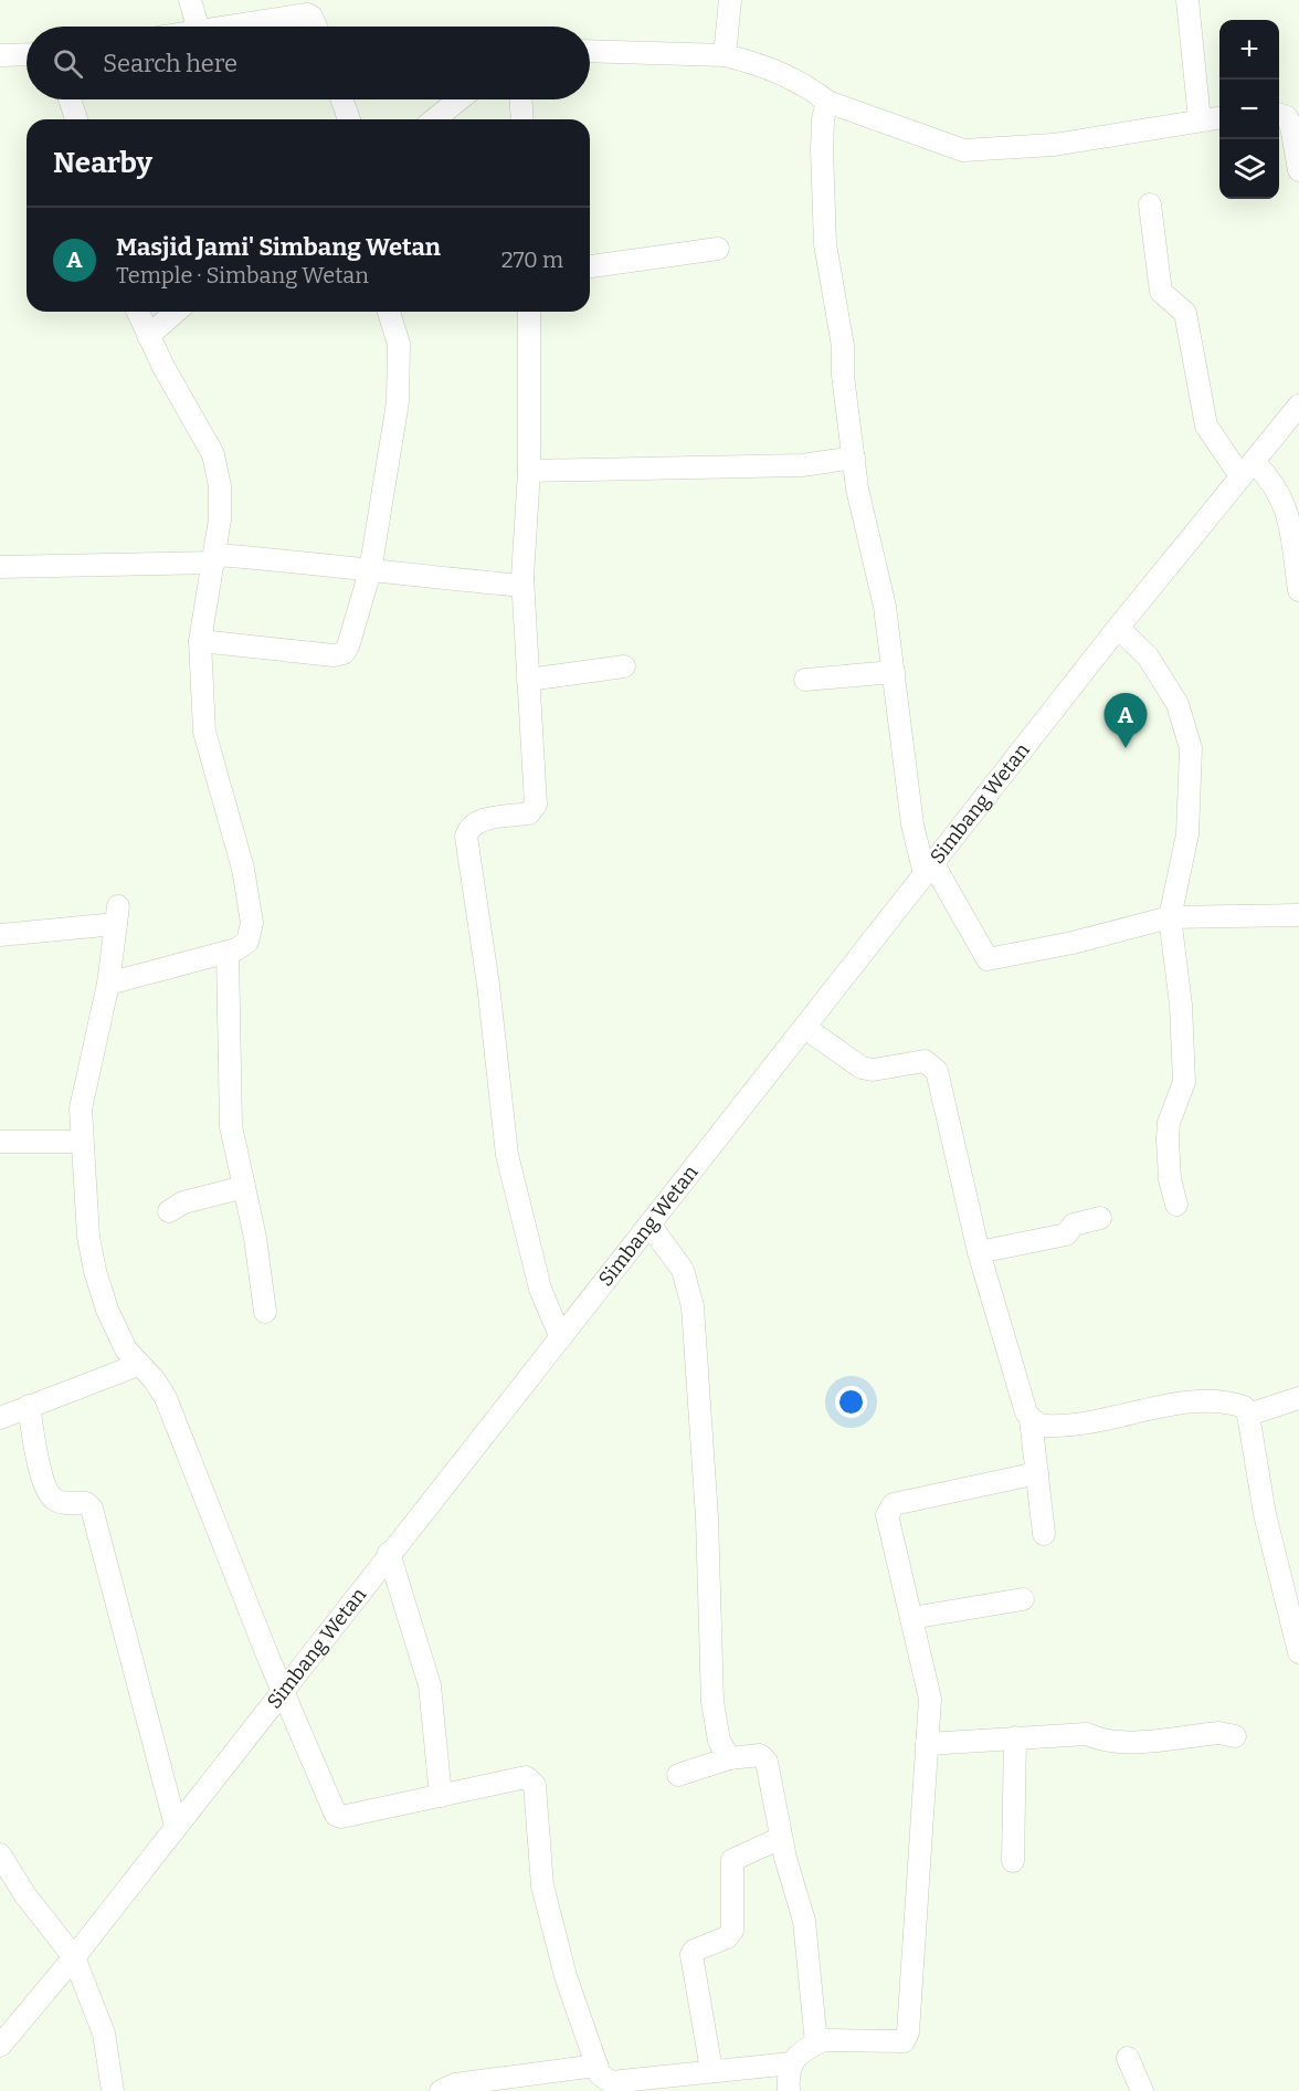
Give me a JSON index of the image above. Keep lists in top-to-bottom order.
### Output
{
  "streets": {
    "street": ["Simbang Wetan"]
  },
  "page": {
    "map_buttons": ["+", "−"],
    "search": "Search here",
    "heading": "Nearby",
    "list": [
      {
        "mark": "A",
        "name": "Masjid Jami' Simbang Wetan",
        "note": "Temple · Simbang Wetan",
        "value": "270 m"
      }
    ],
    "pins": "A"
  }
}
